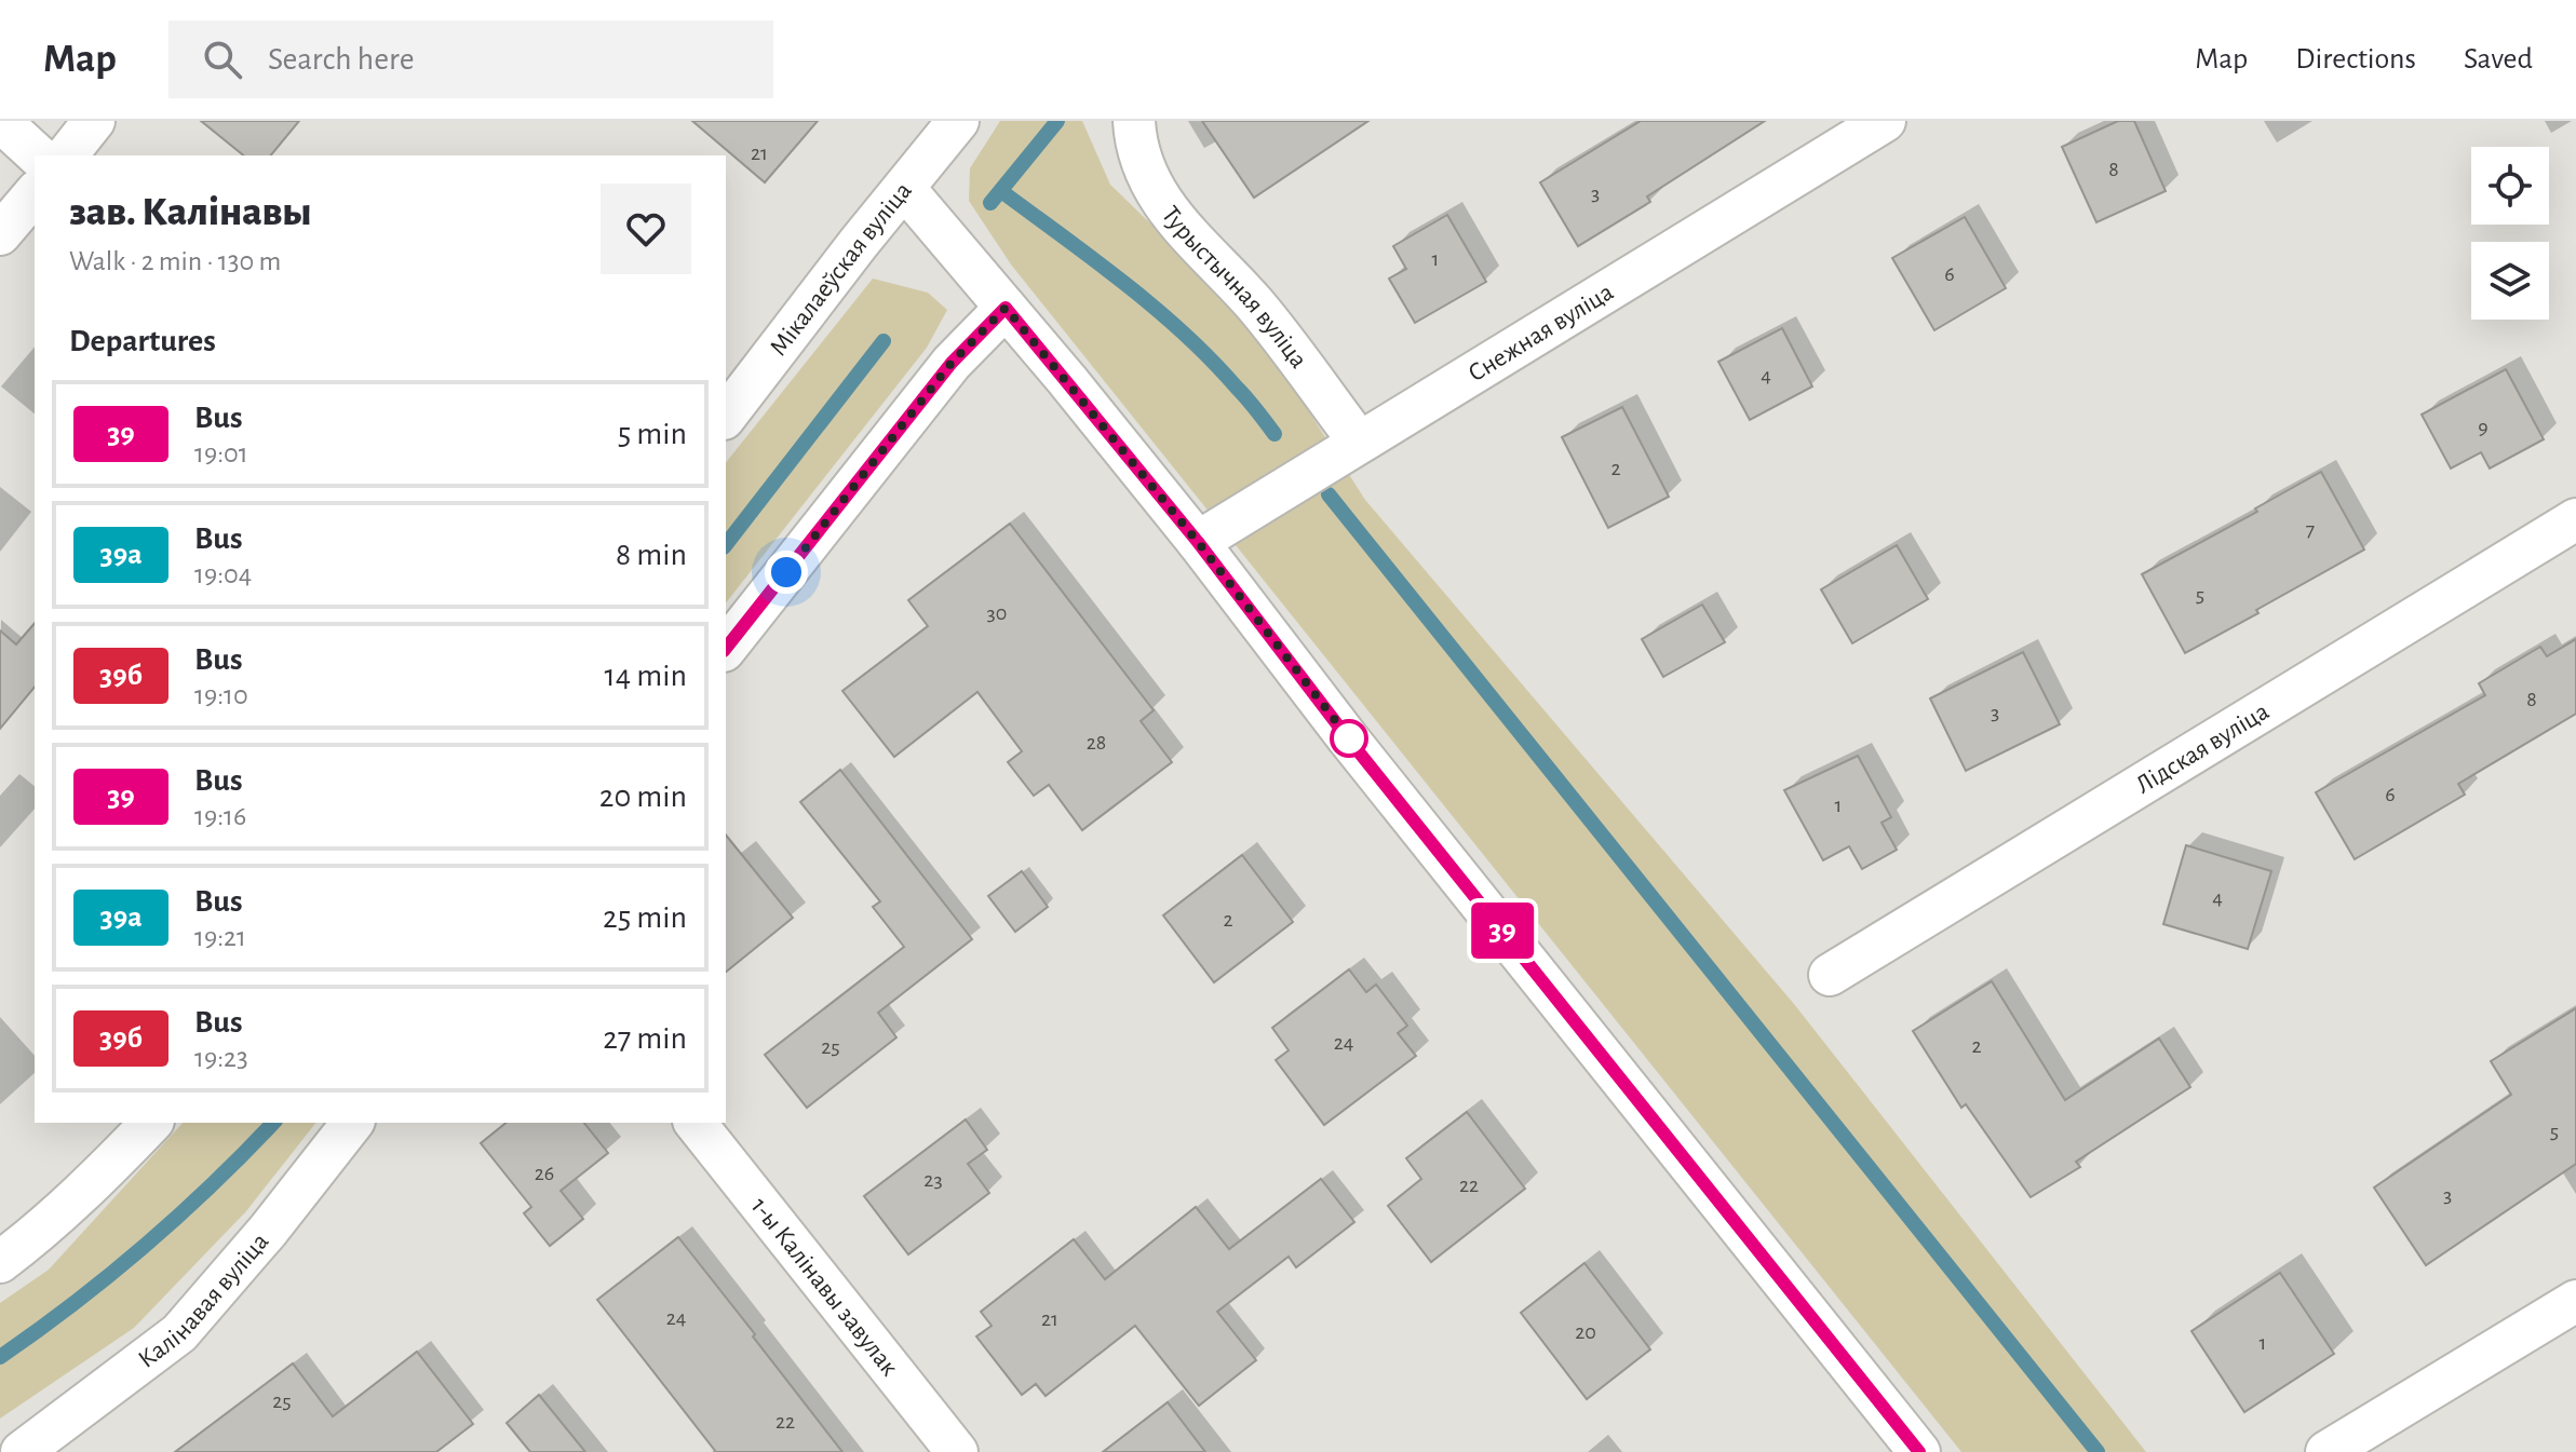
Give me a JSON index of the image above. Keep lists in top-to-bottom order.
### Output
{
  "streets": {
    "street": [
      "Мікалаеўская вуліца",
      "Турыстычная вуліца",
      "Снежная вуліца",
      "Лідская вуліца",
      "1-ы Калінавы завулак",
      "Калінавая вуліца"
    ]
  },
  "crossings": [
    ["Турыстычная вуліца", "Снежная вуліца"]
  ],
  "lines": ["bus line 39"],
  "house_numbers": [
    "21",
    "8",
    "3",
    "1",
    "6",
    "4",
    "9",
    "2",
    "7",
    "5",
    "30",
    "8",
    "3",
    "28",
    "6",
    "1",
    "4",
    "2",
    "24",
    "2",
    "25",
    "5",
    "26",
    "23",
    "22",
    "3",
    "24",
    "21",
    "20",
    "1",
    "25",
    "22"
  ],
  "page": {
    "header": "Map",
    "search": "Search here",
    "nav": ["Map", "Directions", "Saved"],
    "on_map": "39",
    "heading": [
      ["зав. Калінавы", "Walk · 2 min · 130 m"],
      "Departures"
    ],
    "list": [
      {
        "mark": "39",
        "name": "Bus",
        "note": "19:01",
        "value": "5 min"
      },
      {
        "mark": "39а",
        "name": "Bus",
        "note": "19:04",
        "value": "8 min"
      },
      {
        "mark": "39б",
        "name": "Bus",
        "note": "19:10",
        "value": "14 min"
      },
      {
        "mark": "39",
        "name": "Bus",
        "note": "19:16",
        "value": "20 min"
      },
      {
        "mark": "39а",
        "name": "Bus",
        "note": "19:21",
        "value": "25 min"
      },
      {
        "mark": "39б",
        "name": "Bus",
        "note": "19:23",
        "value": "27 min"
      }
    ]
  }
}
